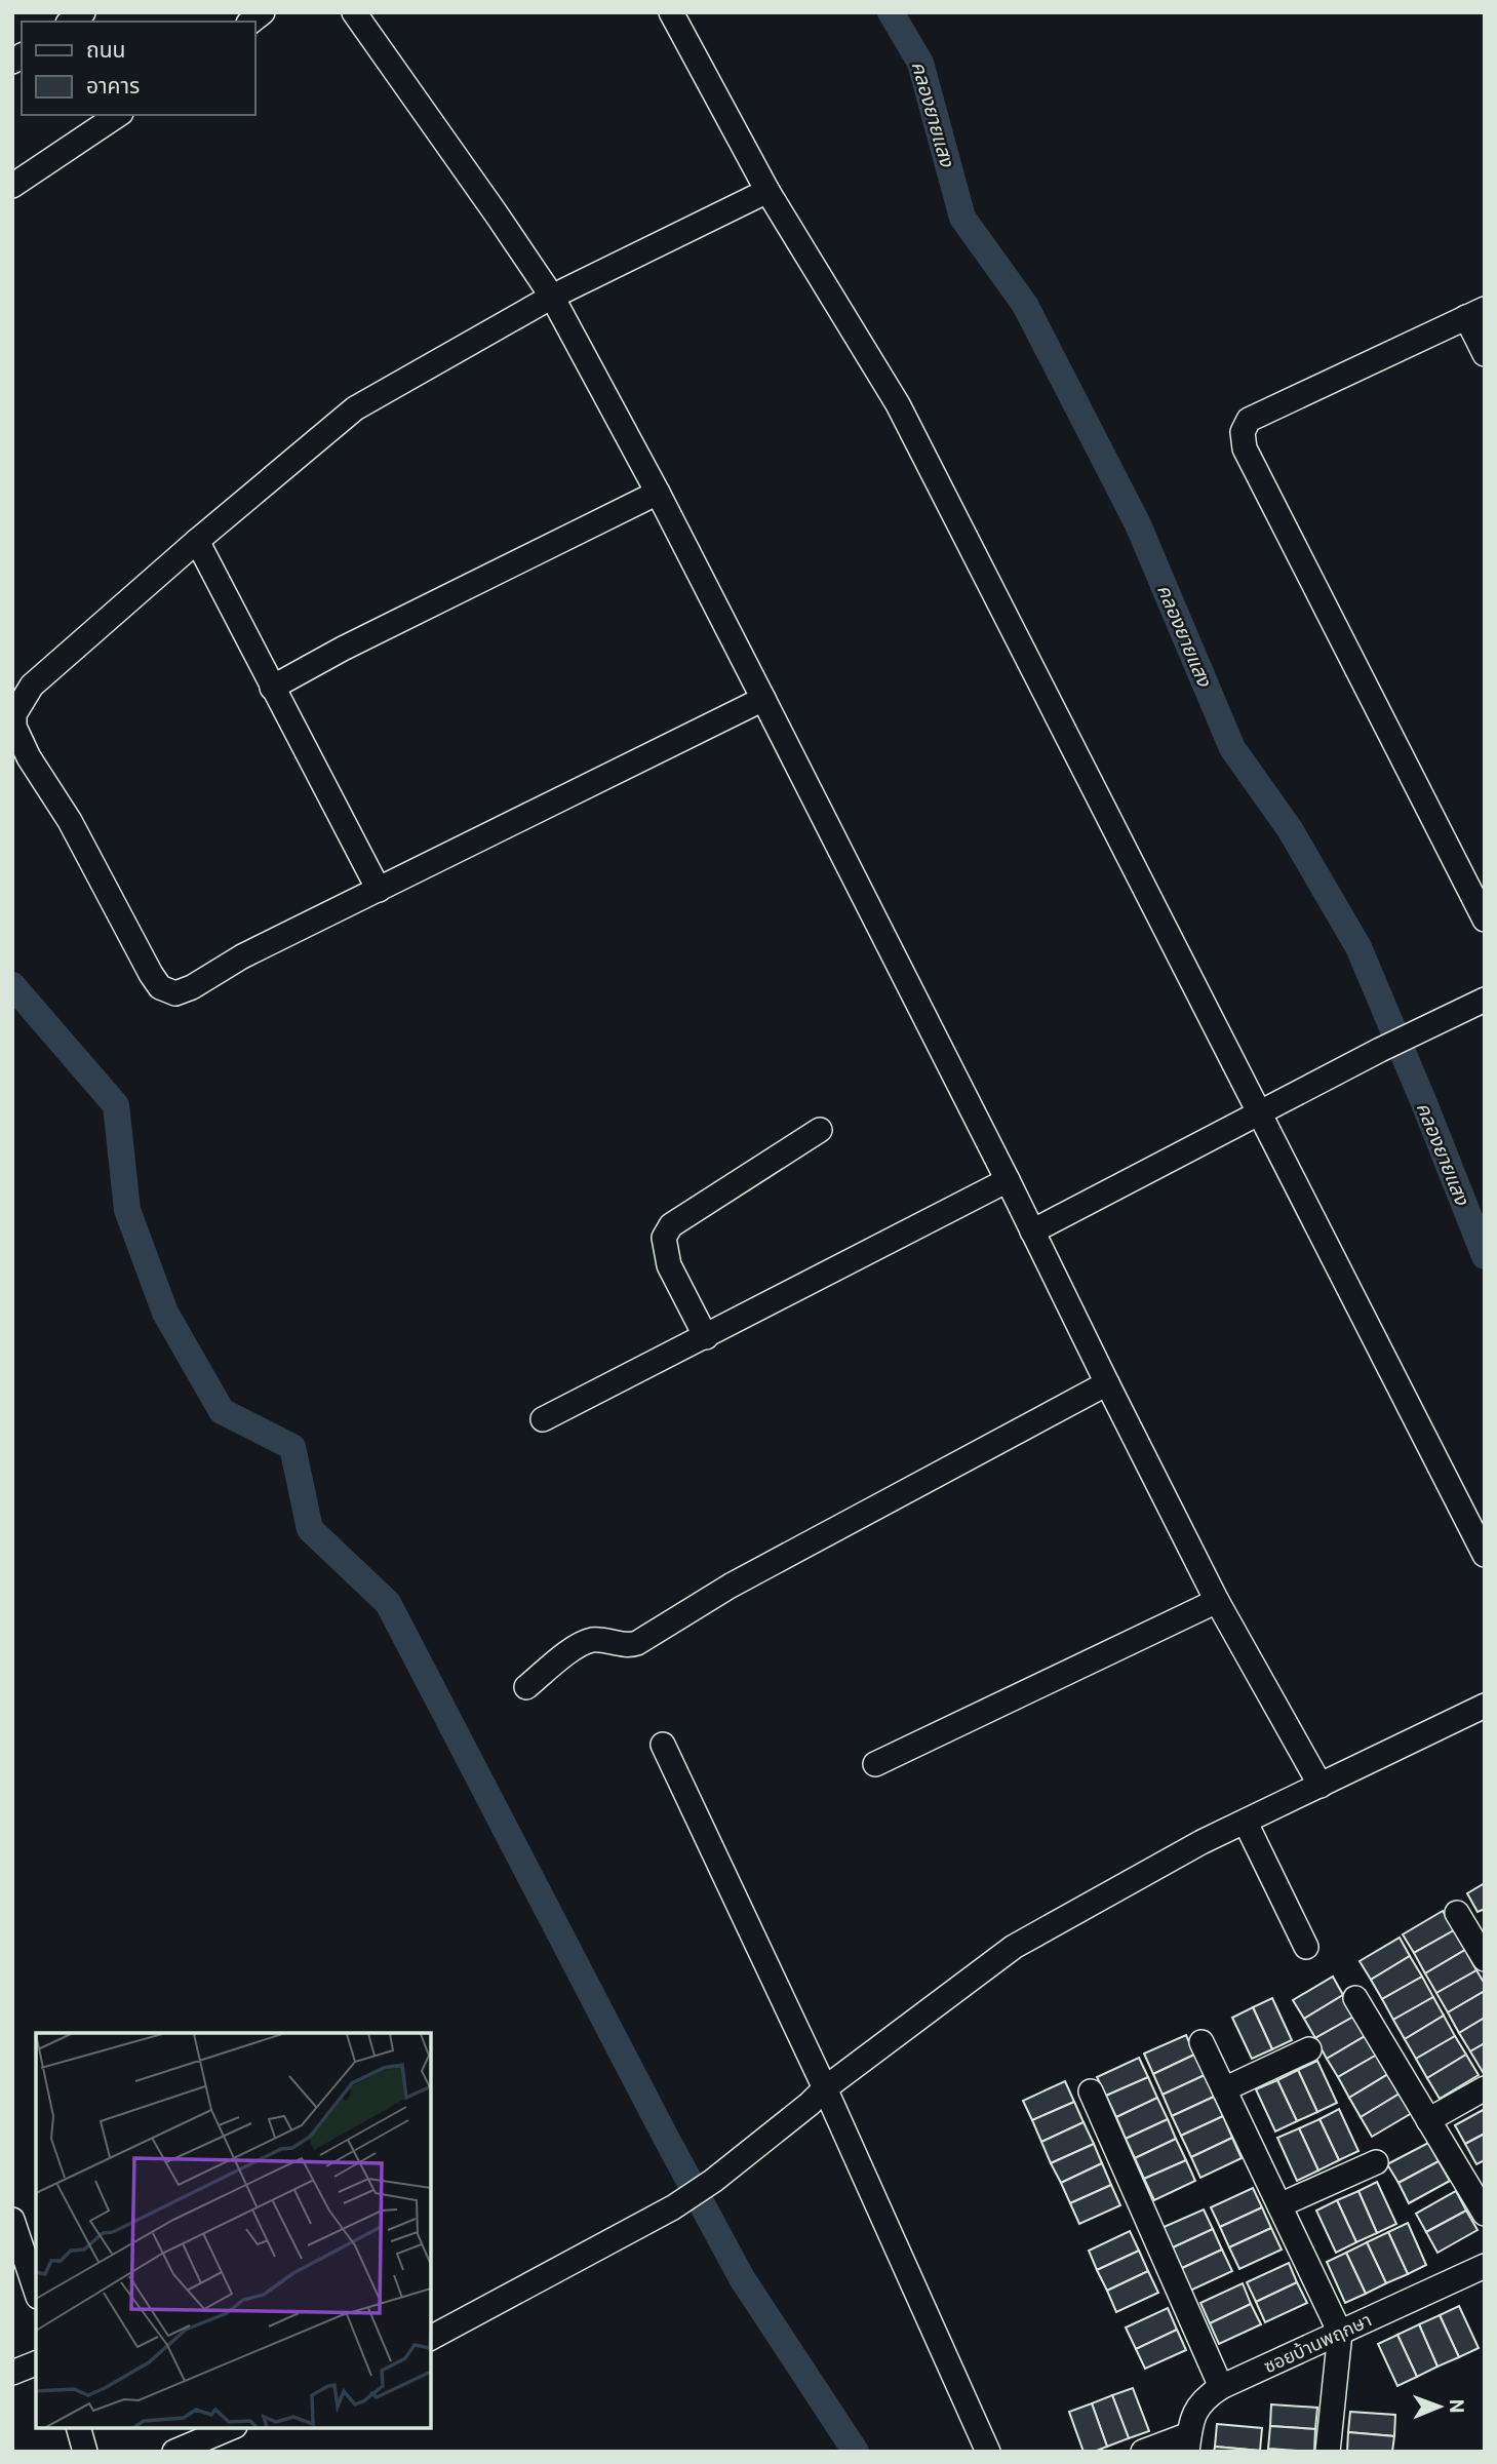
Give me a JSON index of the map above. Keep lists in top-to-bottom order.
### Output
{
  "streets": {
    "street": ["ซอยบ้านพฤกษา"]
  },
  "water": ["คลองยายแสง"],
  "legend": ["ถนน", "อาคาร"],
  "north": "right"
}
